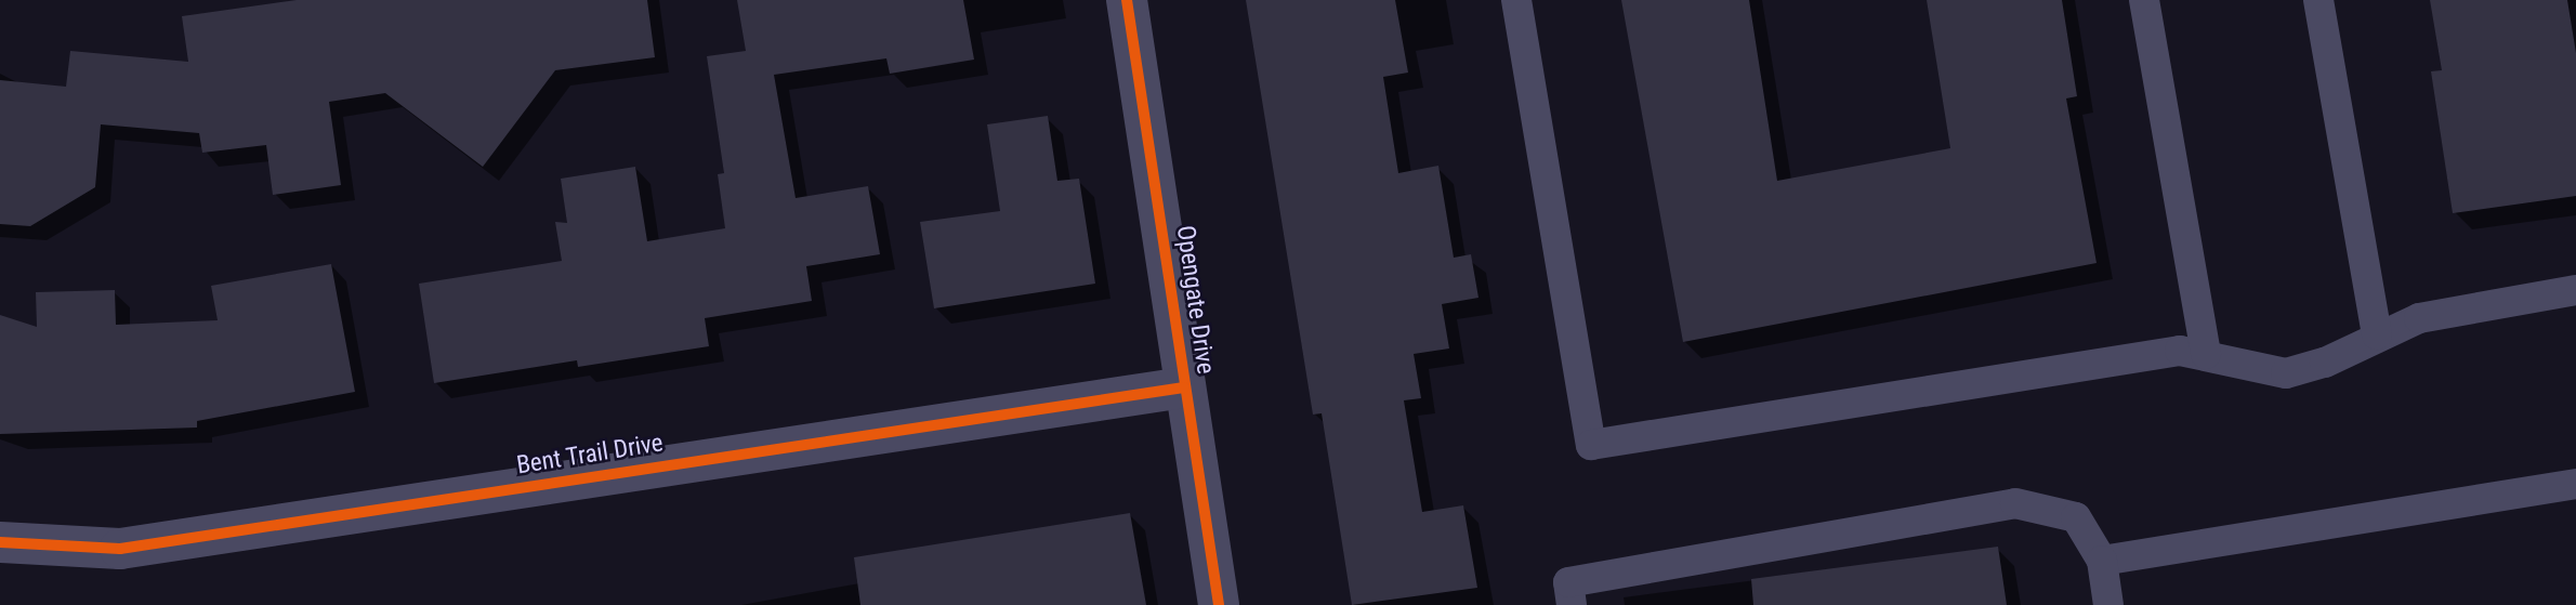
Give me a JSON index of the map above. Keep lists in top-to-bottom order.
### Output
{
  "streets": {
    "street": ["Opengate Drive", "Bent Trail Drive"]
  },
  "crossings": [
    ["Opengate Drive", "Bent Trail Drive"]
  ]
}
